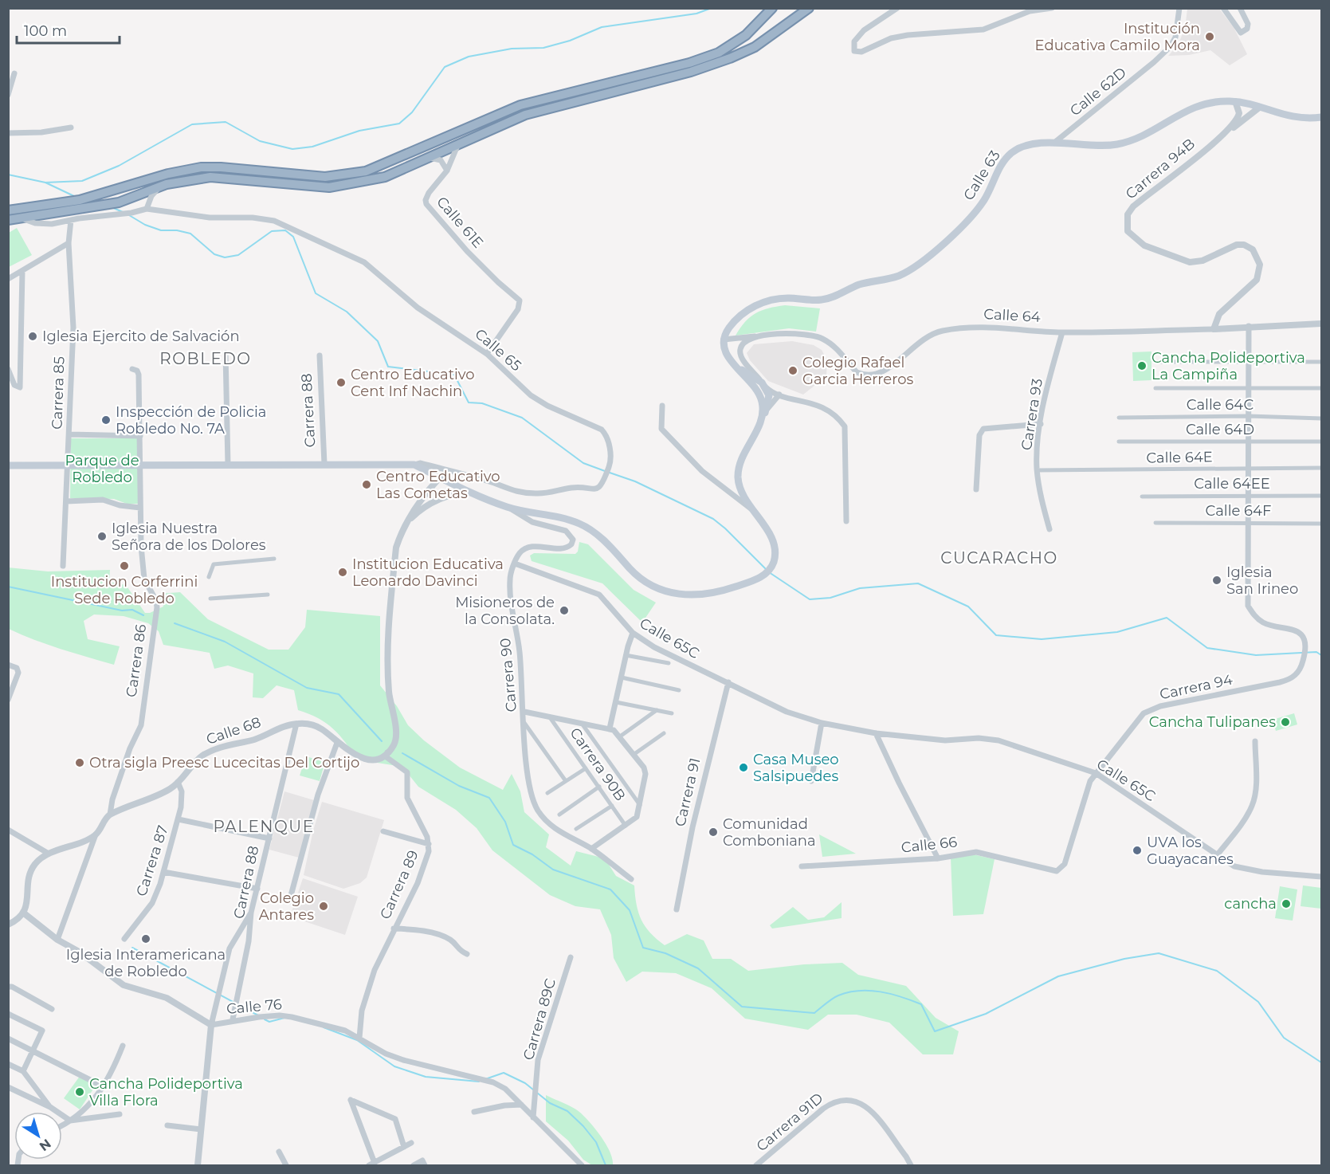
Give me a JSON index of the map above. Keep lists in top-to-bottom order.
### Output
{
  "streets": {
    "main road": ["Calle 63", "Calle 65"],
    "street": [
      "Calle 62D",
      "Carrera 94B",
      "Calle 61E",
      "Calle 64",
      "Carrera 85",
      "Calle 64C",
      "Carrera 88",
      "Carrera 93",
      "Calle 64D",
      "Calle 64E",
      "Calle 64EE",
      "Calle 64F",
      "Calle 65C",
      "Carrera 86",
      "Carrera 90",
      "Carrera 94",
      "Calle 68",
      "Carrera 90B",
      "Carrera 91",
      "Calle 66",
      "Carrera 87",
      "Carrera 89",
      "Calle 76",
      "Carrera 89C",
      "Carrera 91D"
    ]
  },
  "crossings": [
    ["Calle 62D", "Calle 63"],
    ["Carrera 94B", "Calle 63"],
    ["Carrera 94B", "Calle 64"],
    ["Calle 61E", "Calle 65"],
    ["Calle 64", "Carrera 93"],
    ["Calle 65", "Carrera 85"],
    ["Calle 65", "Carrera 88"],
    ["Calle 65", "Carrera 86"],
    ["Carrera 88", "Calle 68"],
    ["Carrera 88", "Calle 76"],
    ["Carrera 93", "Calle 64E"],
    ["Calle 64F", "Carrera 94"],
    ["Calle 65C", "Carrera 90"],
    ["Calle 65C", "Carrera 94"],
    ["Calle 65C", "Carrera 91"],
    ["Carrera 86", "Calle 68"],
    ["Carrera 86", "Calle 76"],
    ["Carrera 94", "Calle 66"],
    ["Calle 68", "Carrera 87"],
    ["Carrera 89", "Calle 76"],
    ["Calle 76", "Carrera 89C"]
  ],
  "districts": ["ROBLEDO", "CUCARACHO", "PALENQUE"],
  "parks": ["Parque de Robledo"],
  "places": [
    "Institución Educativa Camilo Mora",
    "Iglesia Ejercito de Salvación",
    "Cancha Polideportiva La Campiña",
    "Colegio Rafael Garcia Herreros",
    "Centro Educativo Cent Inf Nachin",
    "Inspección de Policia Robledo No. 7A",
    "Centro Educativo Las Cometas",
    "Iglesia Nuestra Señora de los Dolores",
    "Institucion Corferrini Sede Robledo",
    "Institucion Educativa Leonardo Davinci",
    "Iglesia San Irineo",
    "Misioneros de la Consolata.",
    "Cancha Tulipanes",
    "Otra sigla Preesc Lucecitas Del Cortijo",
    "Casa Museo Salsipuedes",
    "Comunidad Comboniana",
    "UVA los Guayacanes",
    "cancha",
    "Colegio Antares",
    "Iglesia Interamericana de Robledo",
    "Cancha Polideportiva Villa Flora"
  ],
  "scale_bar": "100 m",
  "north": "bottom right"
}
